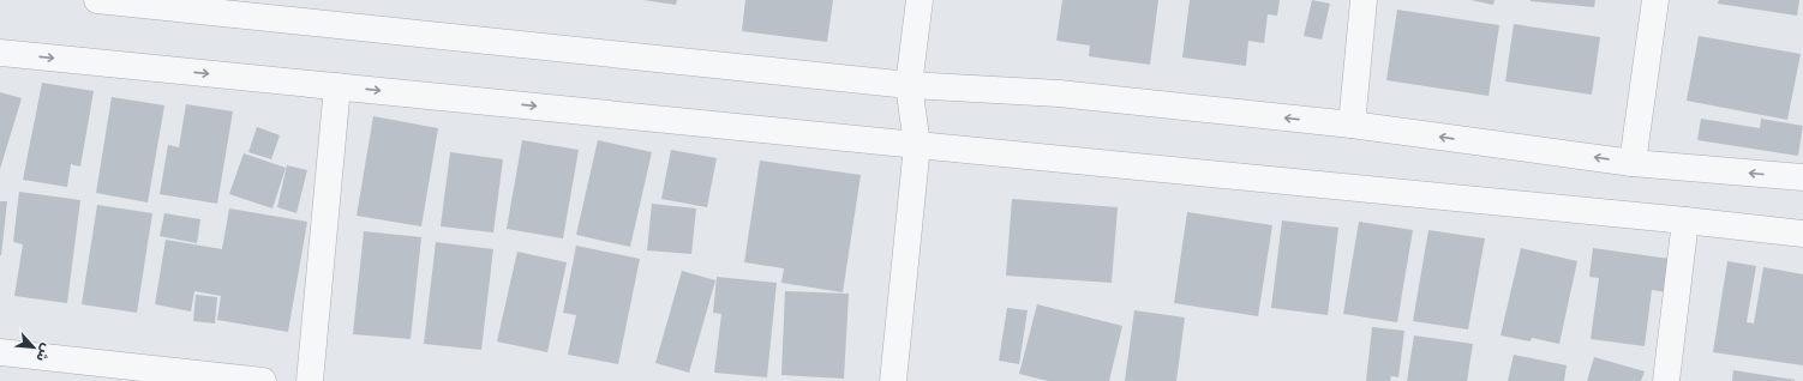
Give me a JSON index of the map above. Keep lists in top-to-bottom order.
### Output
{
  "north": "bottom right"
}
